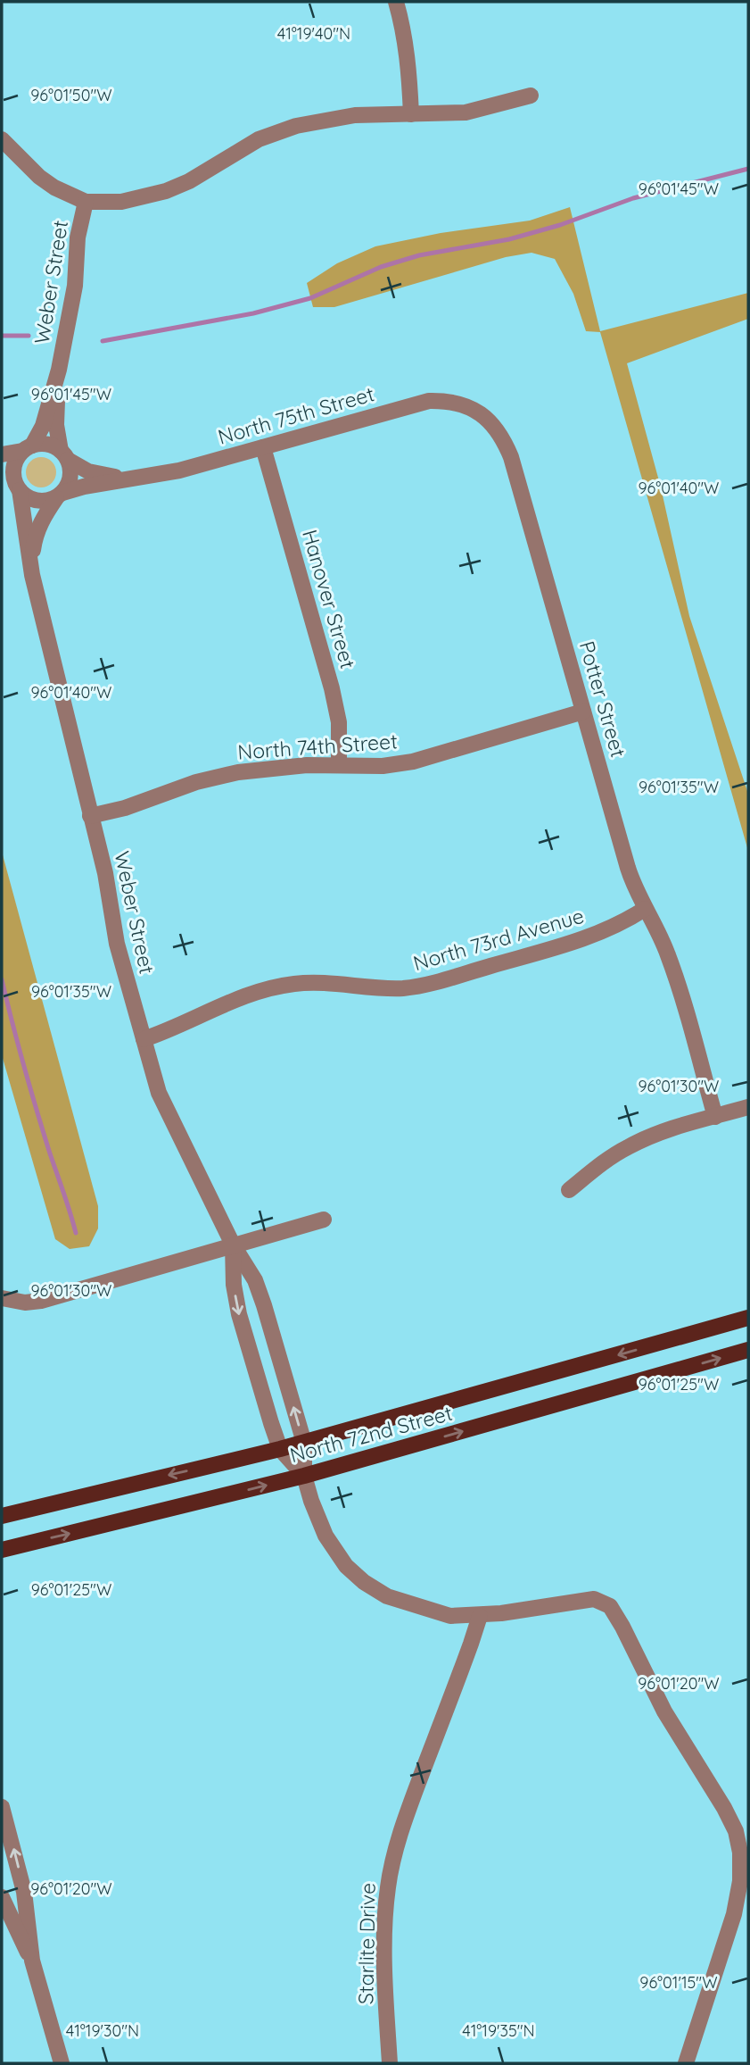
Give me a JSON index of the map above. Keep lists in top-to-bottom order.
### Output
{
  "streets": {
    "main road": ["North 72nd Street"],
    "street": [
      "Weber Street",
      "North 75th Street",
      "Hanover Street",
      "Potter Street",
      "North 74th Street",
      "North 73rd Avenue",
      "Starlite Drive"
    ]
  },
  "crossings": [
    ["Weber Street", "North 75th Street"],
    ["Weber Street", "North 74th Street"],
    ["Weber Street", "North 73rd Avenue"],
    ["Weber Street", "North 72nd Street"],
    ["North 75th Street", "Hanover Street"],
    ["North 75th Street", "Potter Street"],
    ["Hanover Street", "North 74th Street"],
    ["Potter Street", "North 74th Street"],
    ["Potter Street", "North 73rd Avenue"]
  ],
  "coordinates": [
    "41°19'40\"N",
    "96°01'50\"W",
    "96°01'45\"W",
    "96°01'40\"W",
    "96°01'35\"W",
    "96°01'30\"W",
    "96°01'25\"W",
    "96°01'20\"W",
    "96°01'15\"W",
    "41°19'30\"N",
    "41°19'35\"N"
  ]
}
